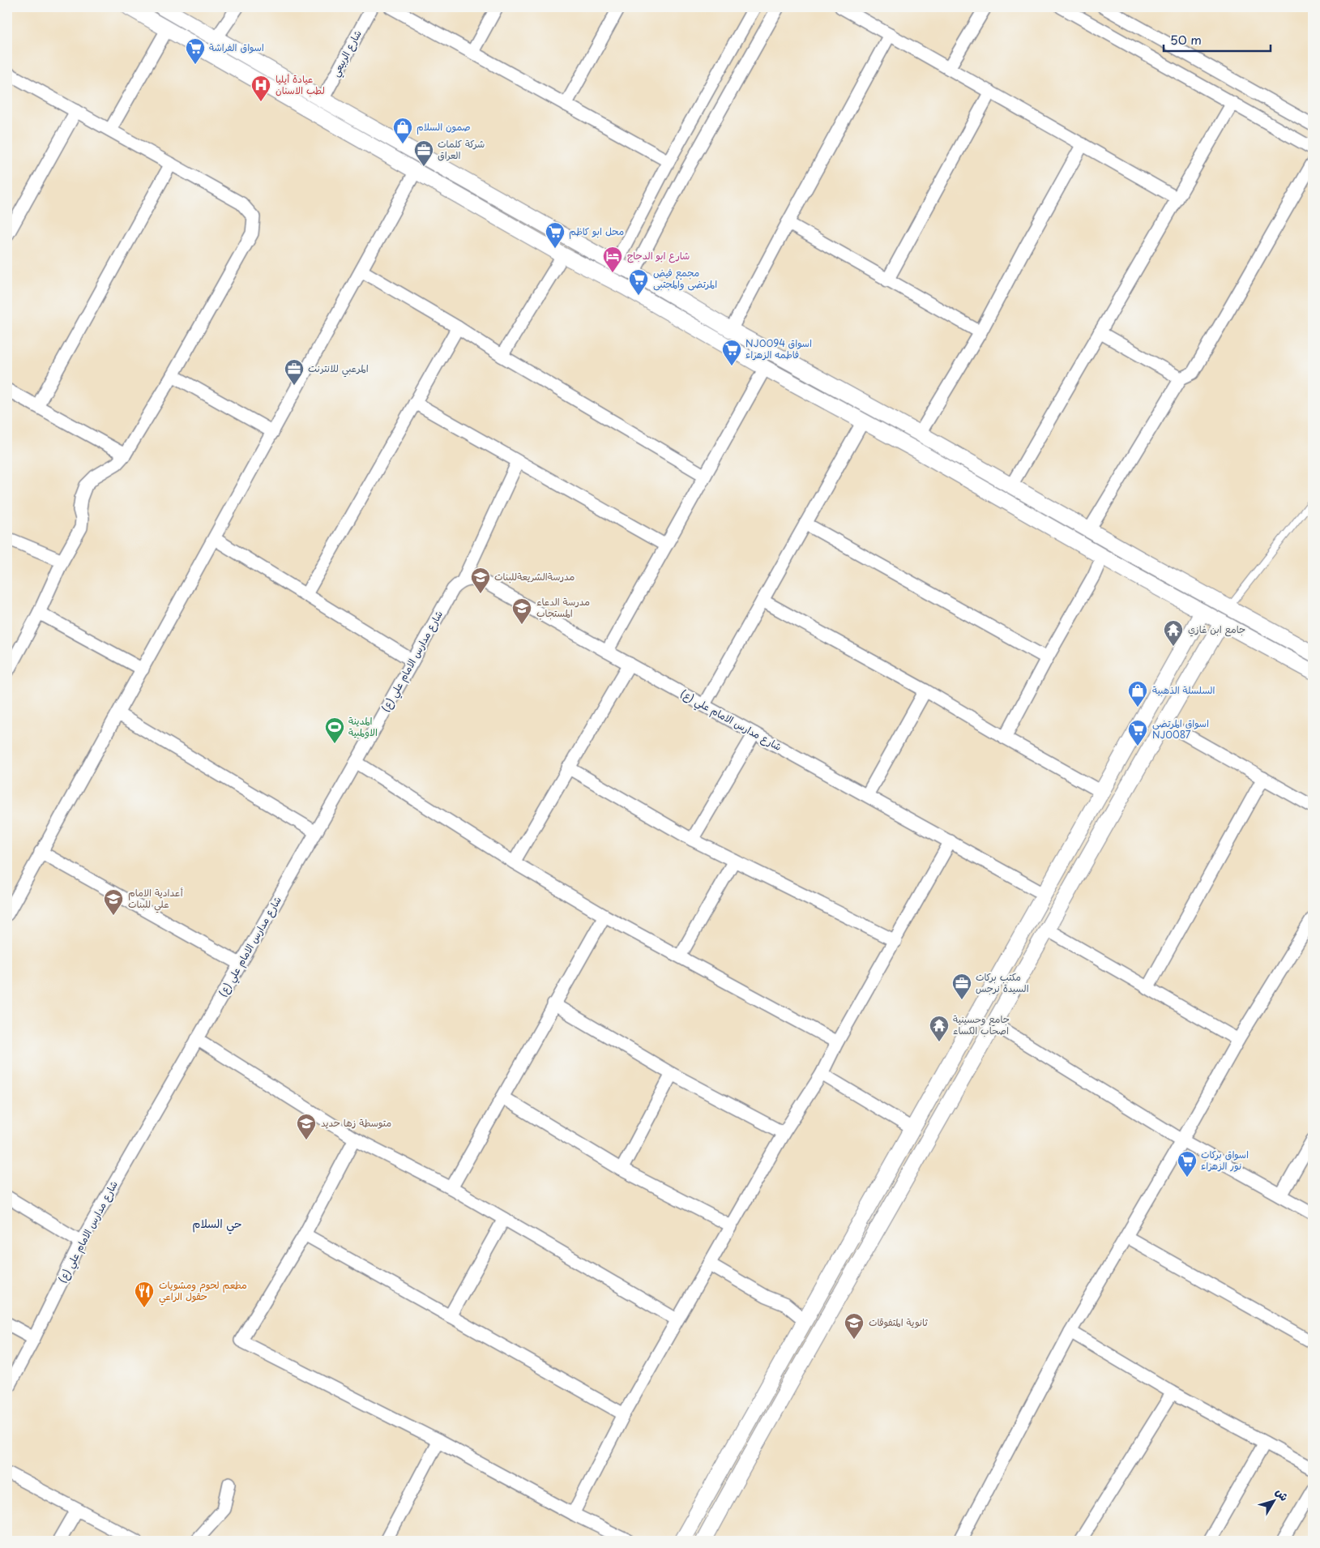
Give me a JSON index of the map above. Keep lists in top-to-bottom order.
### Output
{
  "streets": {
    "street": ["شارع الربيعي", "شارع مدارس الامام علي (ع)"]
  },
  "districts": ["حي السلام"],
  "places": {
    "supermarket": [
      "اسواق الفراشة",
      "محل ابو كاظم",
      "مجمع فيض المرتضى والمجتبى",
      "NJ0094 اسواق فاطمه الزهراء",
      "اسواق المرتضى NJ0087",
      "اسواق بركات نور الزهراء"
    ],
    "hospital": ["عيادة أيليا لطب الاسنان"],
    "shop": ["صمون السلام", "السلسلة الذهبية"],
    "office": ["شركة كلمات العراق", "المرعبي للانترنت", "مكتب بركات السيدة نرجس"],
    "hotel": ["شارع ابو الدجاج"],
    "school or university": [
      "مدرسةالشريعةللبنات",
      "مدرسة الدعاء المستجاب",
      "أعدادية الامام علي للبنات",
      "متوسطة زها حديد",
      "ثانوية المتفوقات"
    ],
    "temple": ["جامع ابن غازي", "جامع وحسينية اصحاب الكساء"],
    "sports": ["المدينة الاولمبية"],
    "restaurant": ["مطعم لحوم ومشويات حقول الراعي"]
  },
  "scale_bar": "50 m",
  "north": "top right"
}
